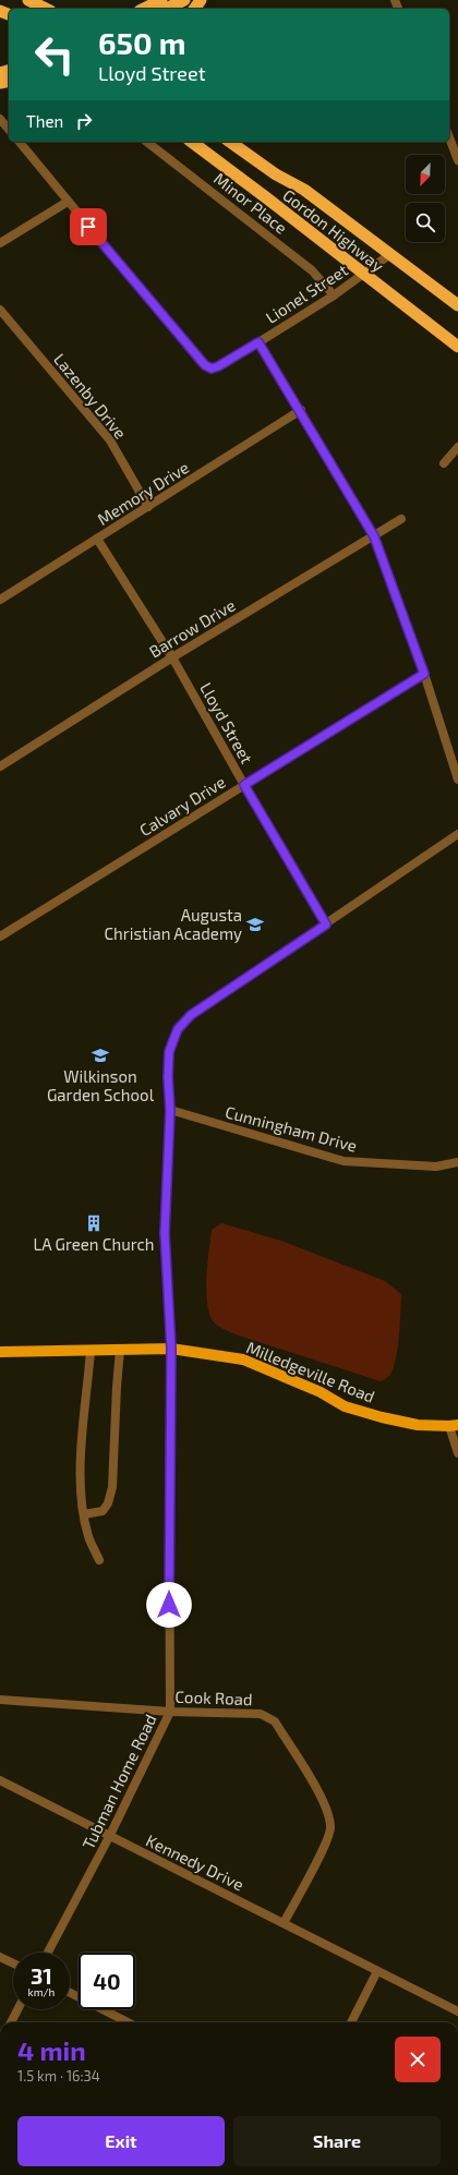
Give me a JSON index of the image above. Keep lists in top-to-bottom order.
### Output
{
  "streets": {
    "highway": ["Gordon Highway"],
    "main road": ["Milledgeville Road"],
    "street": [
      "Minor Place",
      "Lionel Street",
      "Lazenby Drive",
      "Memory Drive",
      "Barrow Drive",
      "Lloyd Street",
      "Calvary Drive",
      "Cunningham Drive",
      "Cook Road",
      "Tubman Home Road",
      "Kennedy Drive"
    ]
  },
  "crossings": [
    ["Minor Place", "Lionel Street"],
    ["Gordon Highway", "Lionel Street"],
    ["Lionel Street", "Memory Drive"],
    ["Lionel Street", "Barrow Drive"],
    ["Lionel Street", "Calvary Drive"],
    ["Lazenby Drive", "Memory Drive"],
    ["Memory Drive", "Lloyd Street"],
    ["Barrow Drive", "Lloyd Street"],
    ["Lloyd Street", "Calvary Drive"],
    ["Lloyd Street", "Tubman Home Road"],
    ["Cunningham Drive", "Tubman Home Road"],
    ["Milledgeville Road", "Tubman Home Road"],
    ["Cook Road", "Tubman Home Road"],
    ["Cook Road", "Kennedy Drive"],
    ["Tubman Home Road", "Kennedy Drive"]
  ],
  "places": {
    "school or university": ["Augusta Christian Academy", "Wilkinson Garden School"],
    "building": ["LA Green Church"]
  },
  "north": "bottom left",
  "page": {
    "turn": ["650 m", "Lloyd Street"],
    "then": "Then",
    "speed": "31 km/h",
    "limit": "40",
    "heading": ["4 min", "1.5 km · 16:34"],
    "buttons": ["Exit", "Share"]
  }
}
